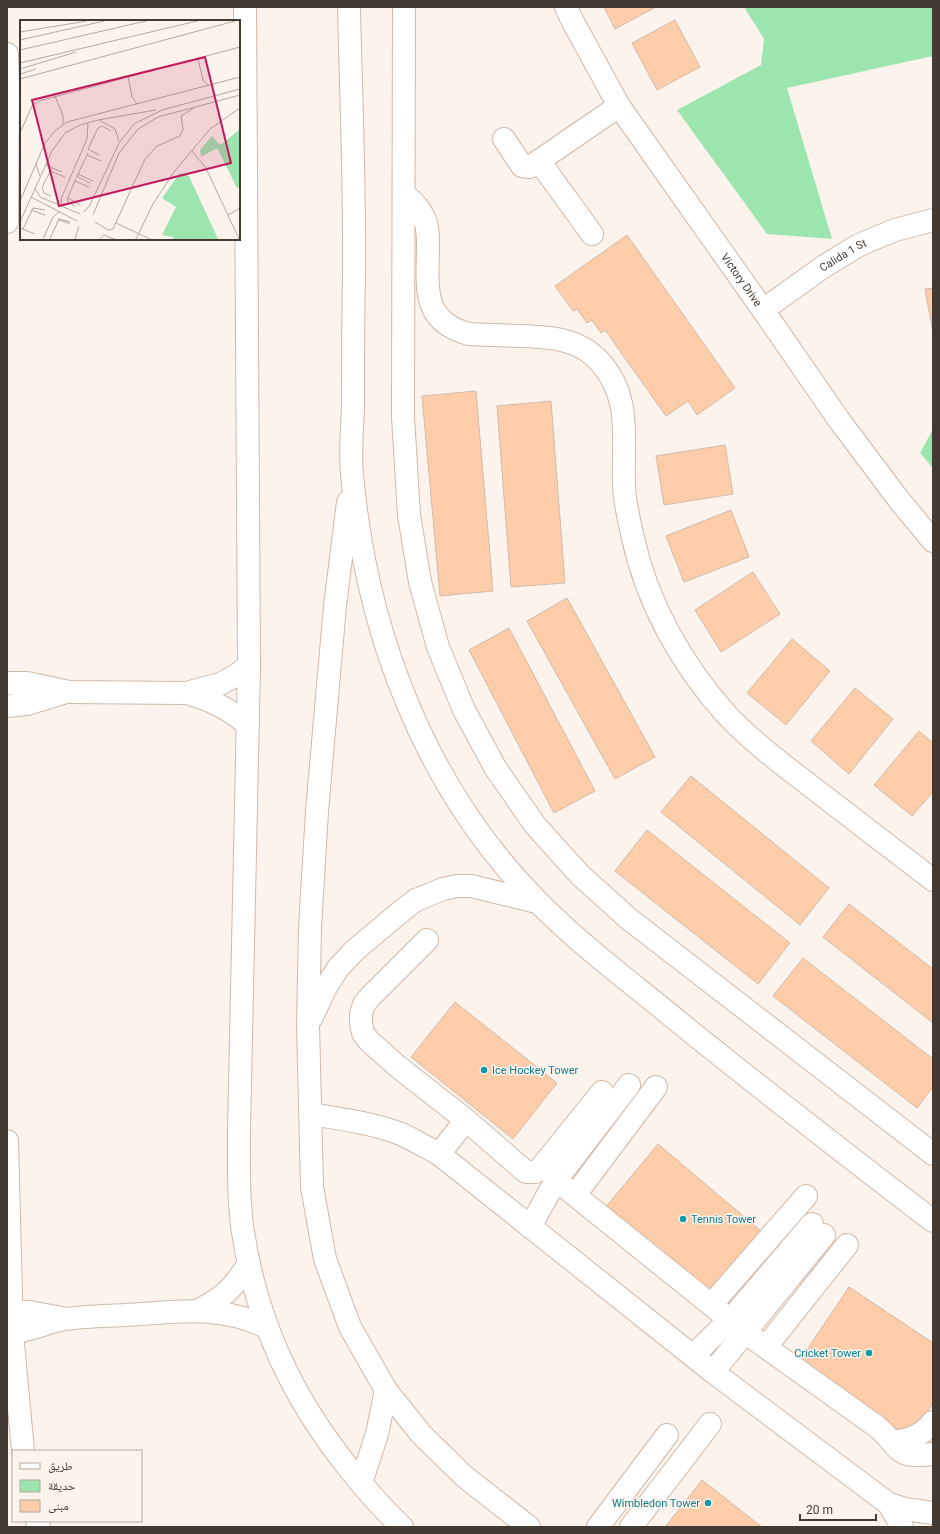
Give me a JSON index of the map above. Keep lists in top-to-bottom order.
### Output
{
  "streets": {
    "street": ["Calida 1 St", "Victory Drive"]
  },
  "crossings": [
    ["Calida 1 St", "Victory Drive"]
  ],
  "places": [
    "Ice Hockey Tower",
    "Tennis Tower",
    "Cricket Tower",
    "Wimbledon Tower"
  ],
  "legend": ["طريق", "حديقة", "مبنى"],
  "scale_bar": "20 m"
}
